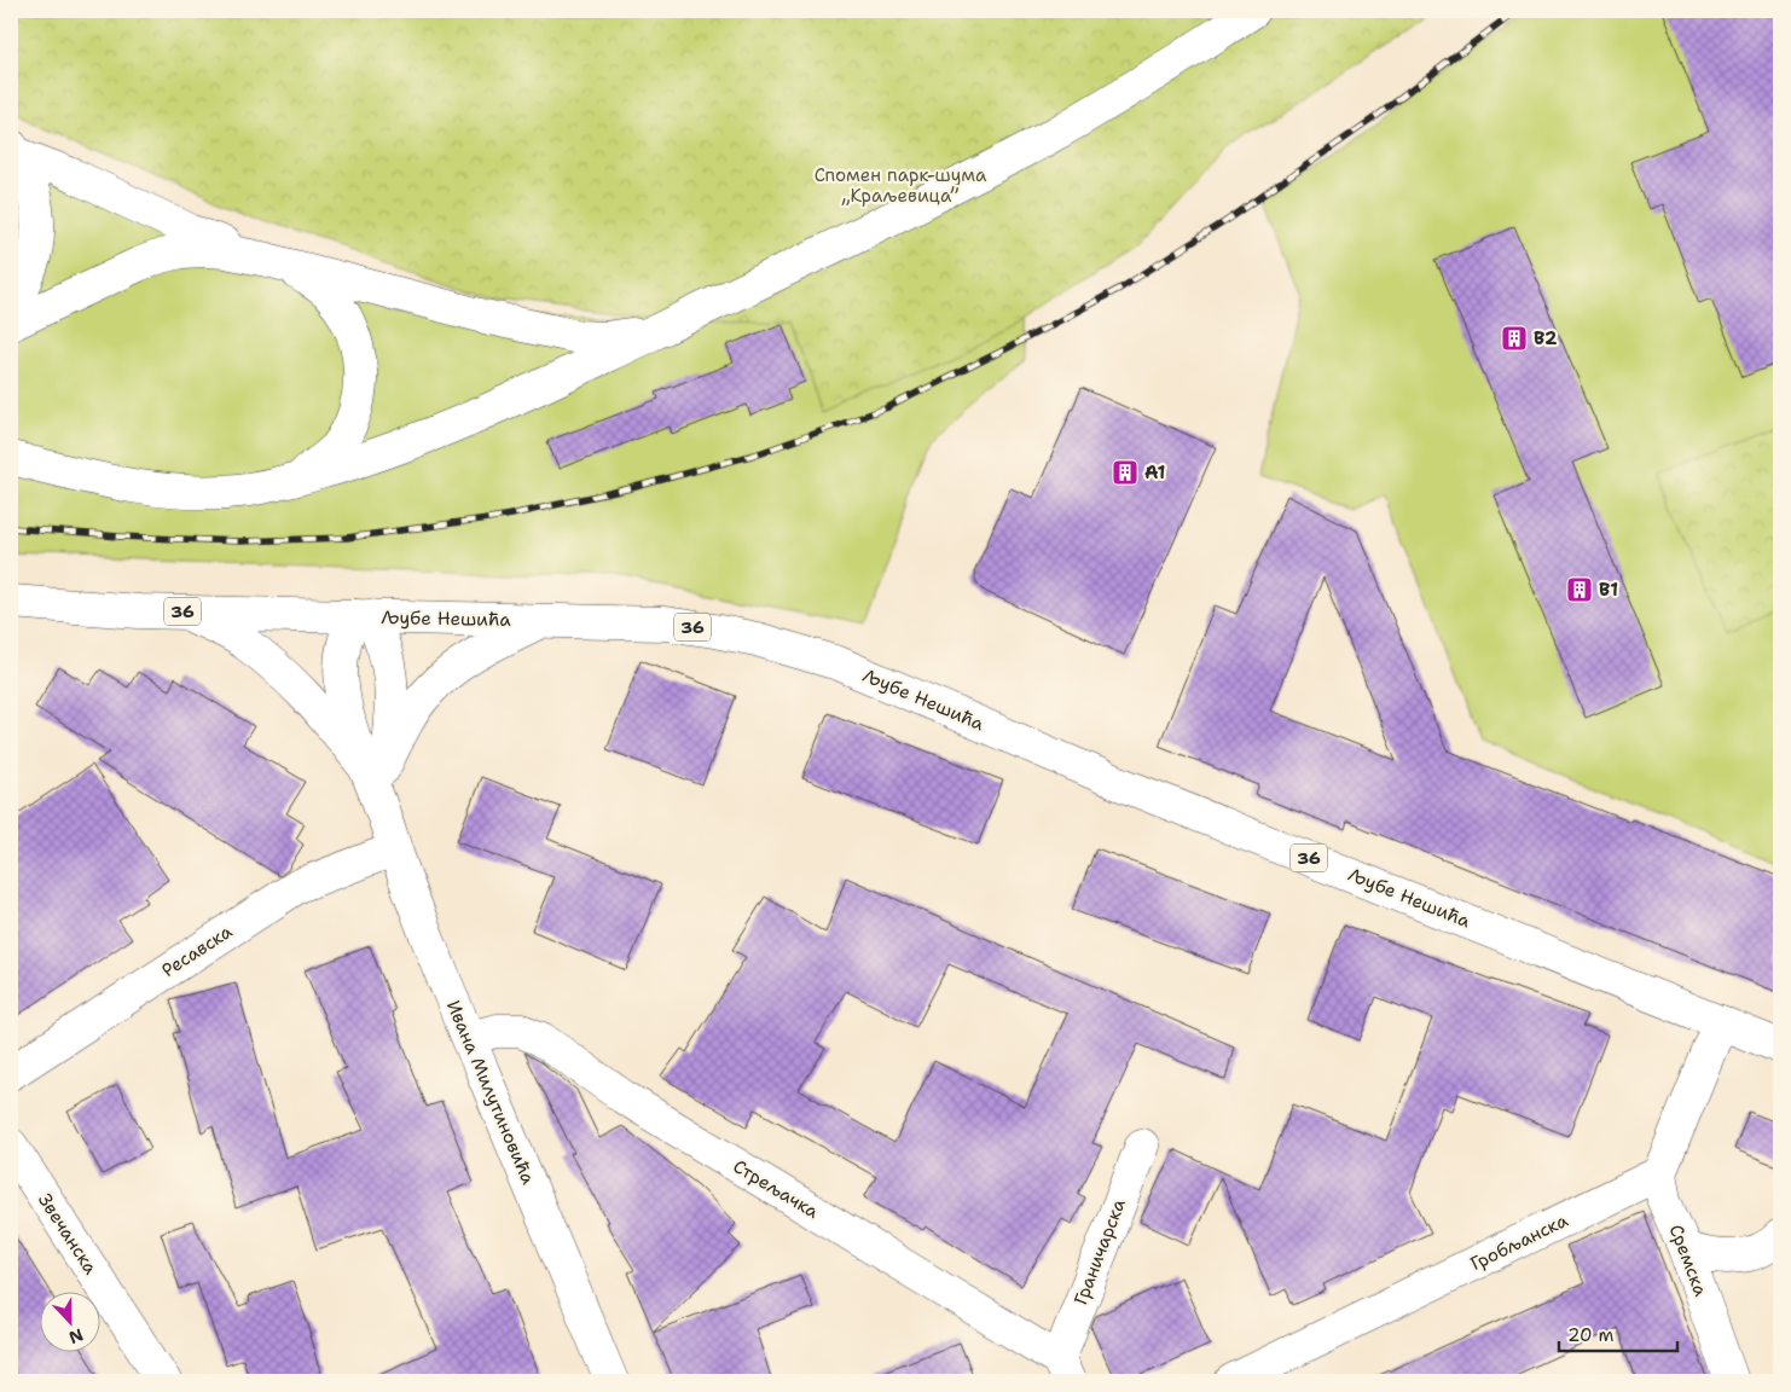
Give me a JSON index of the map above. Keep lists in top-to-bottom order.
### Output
{
  "streets": {
    "street": [
      "36",
      "Љубе Нешића",
      "Ресавска",
      "Ивана Милутиновића",
      "Стрељачка",
      "Звечанска",
      "Гробљанска",
      "Граничарска",
      "Сремска"
    ]
  },
  "crossings": [
    ["Љубе Нешића", "Ивана Милутиновића"],
    ["Ресавска", "Ивана Милутиновића"],
    ["Ивана Милутиновића", "Стрељачка"],
    ["Стрељачка", "Граничарска"],
    ["Гробљанска", "Сремска"]
  ],
  "parks": ["Спомен парк-шума „Краљевица”"],
  "places": {
    "building": ["B2", "A1", "B1"]
  },
  "scale_bar": "20 m",
  "north": "bottom"
}
